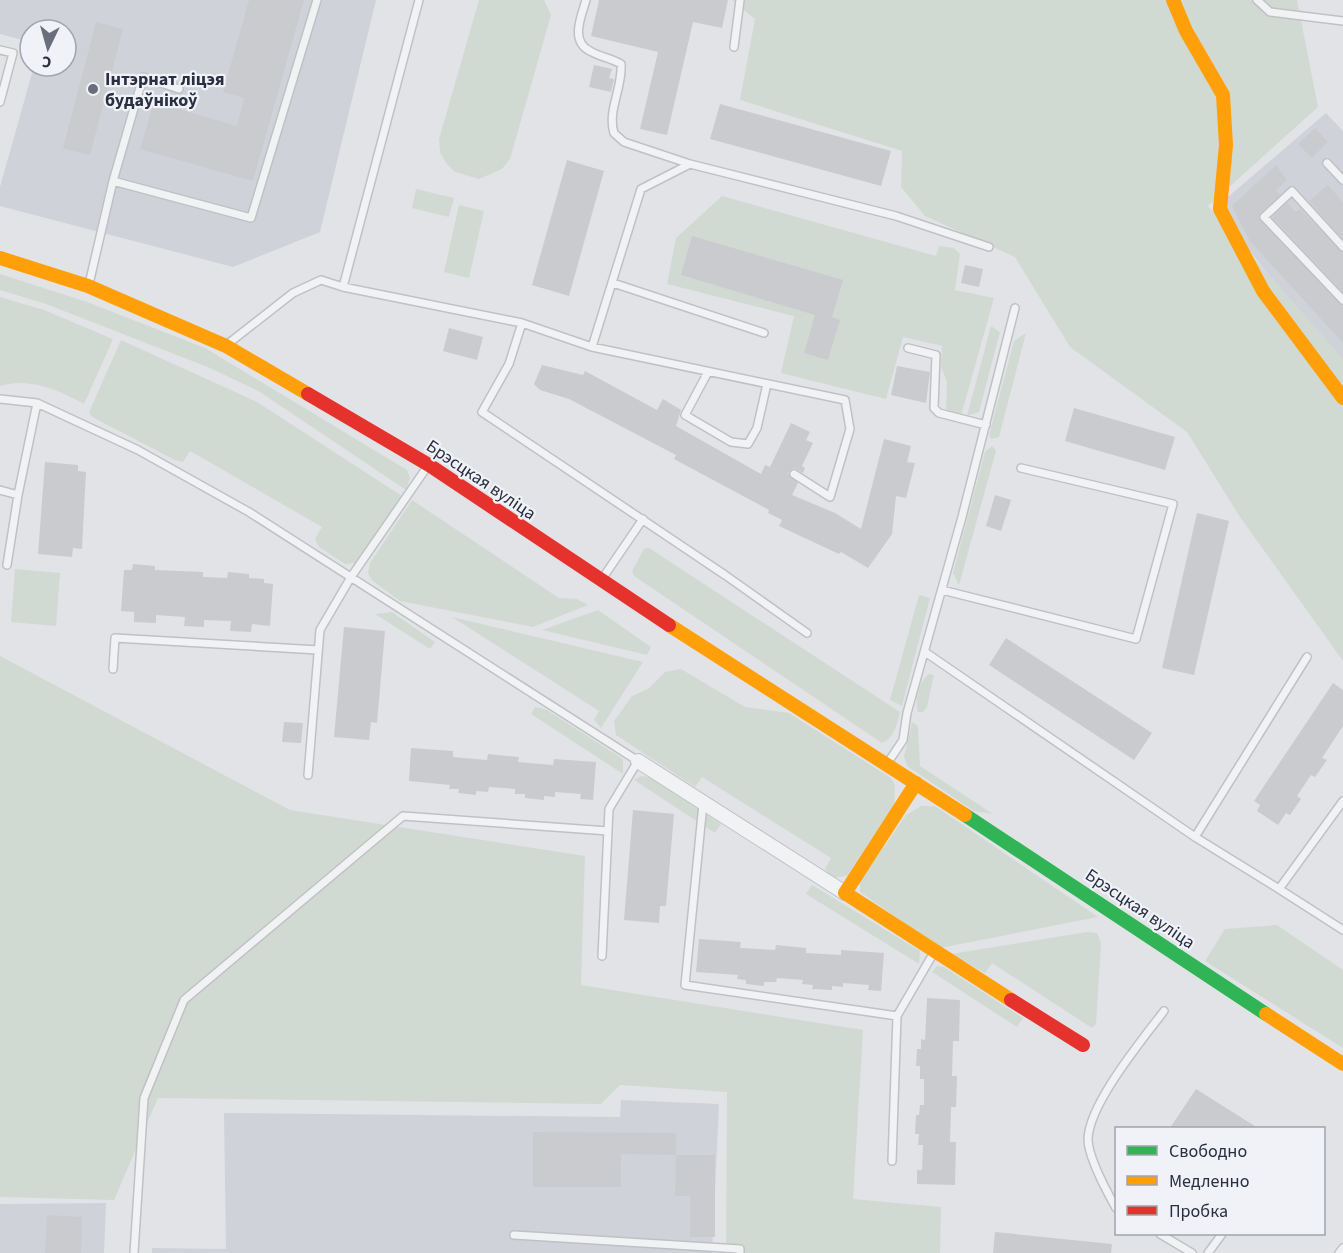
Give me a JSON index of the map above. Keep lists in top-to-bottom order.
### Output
{
  "streets": {
    "main road": ["Брэсцкая вуліца"]
  },
  "places": ["Інтэрнат ліцэя будаўнікоў"],
  "legend": ["Свободно", "Медленно", "Пробка"],
  "north": "bottom"
}
